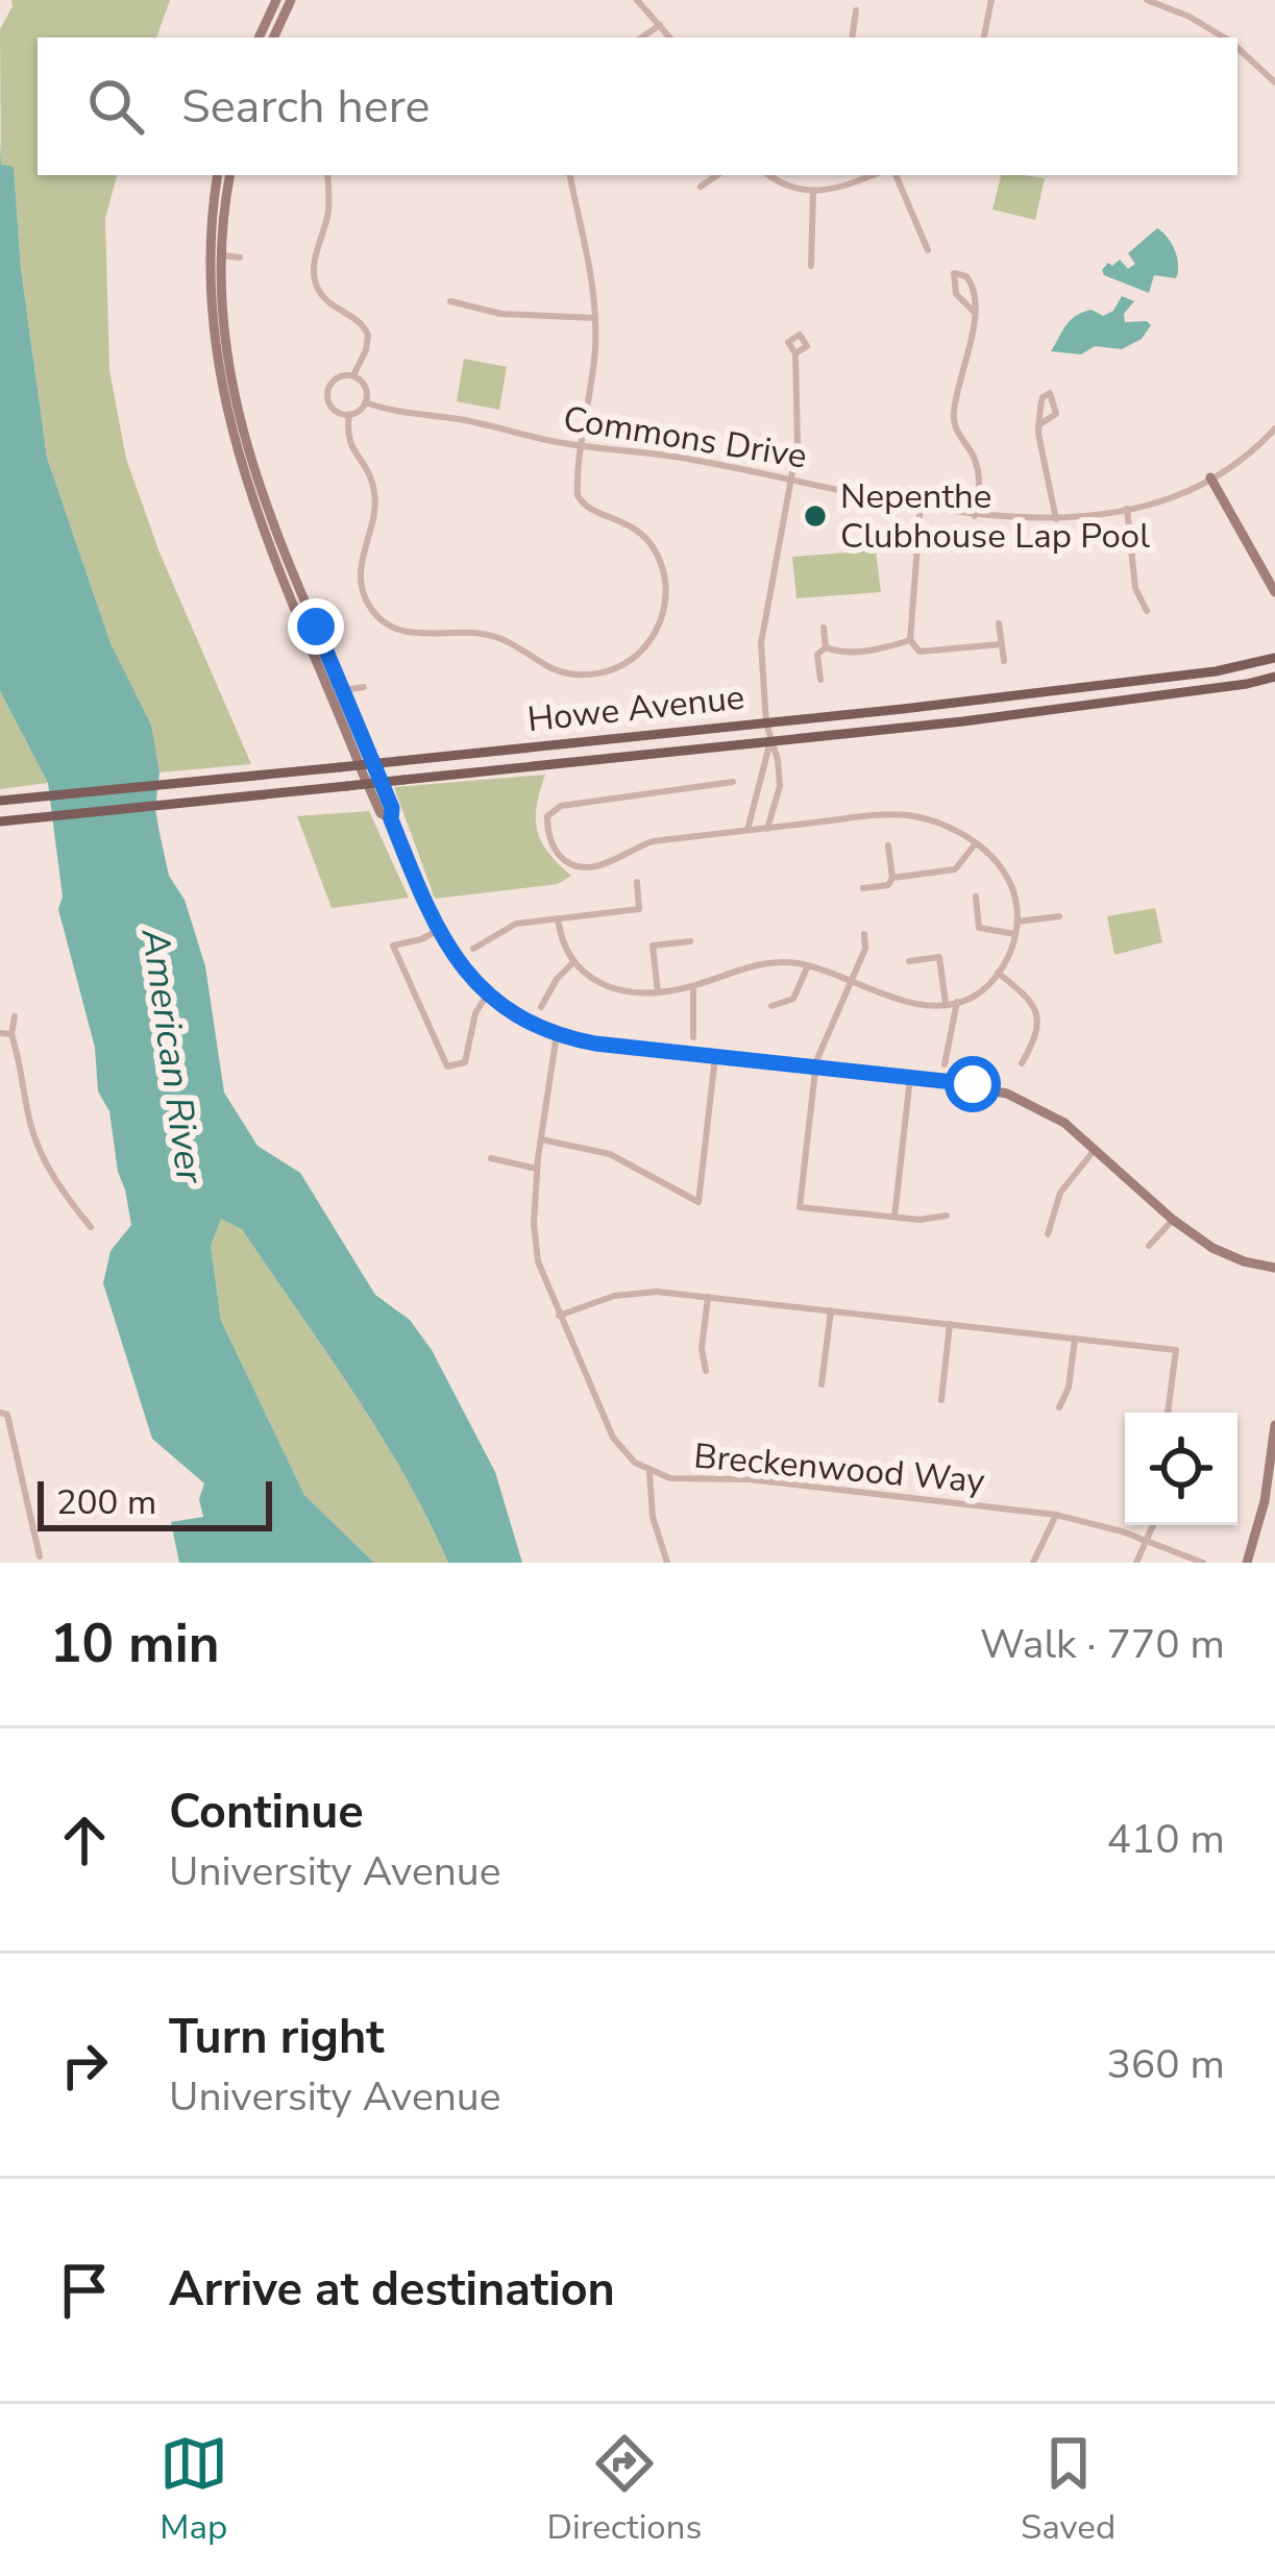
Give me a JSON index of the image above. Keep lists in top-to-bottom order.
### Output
{
  "streets": {
    "main road": ["Howe Avenue"],
    "street": ["Commons Drive", "Breckenwood Way"]
  },
  "water": ["American River"],
  "places": ["Nepenthe Clubhouse Lap Pool"],
  "scale_bar": "200 m",
  "page": {
    "search": "Search here",
    "scale": "200 m",
    "heading": ["10 min", "Walk · 770 m"],
    "list": [
      ["Continue", "University Avenue", "410 m"],
      ["Turn right", "University Avenue", "360 m"],
      "Arrive at destination"
    ],
    "nav": ["Map", "Directions", "Saved"]
  }
}
